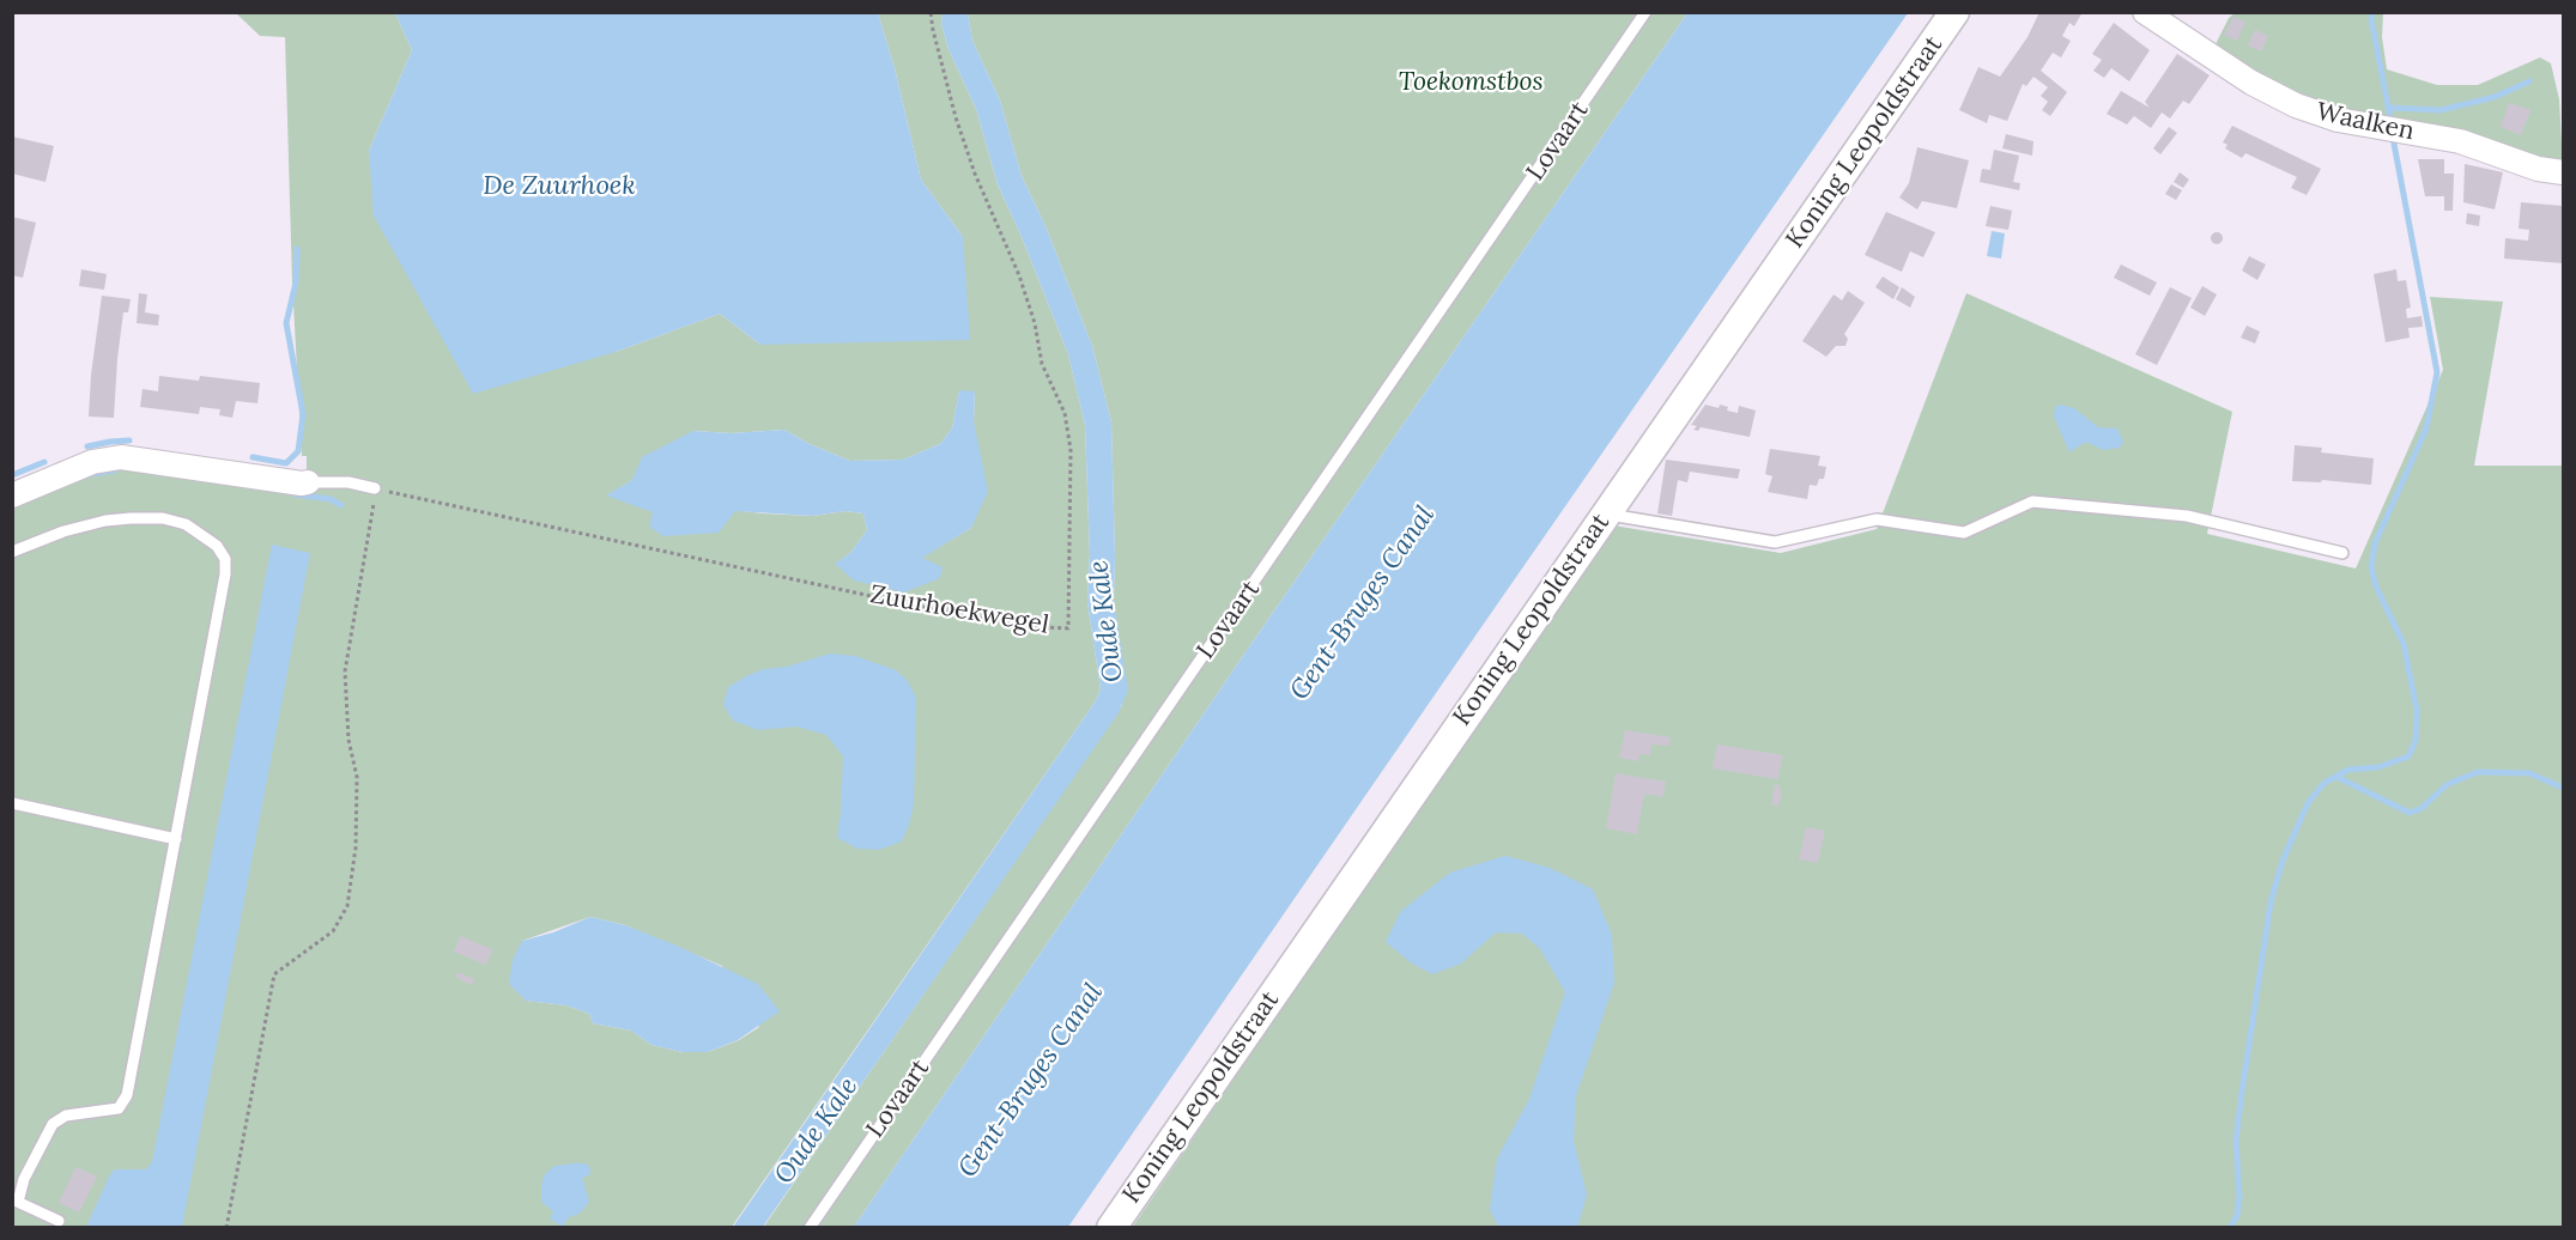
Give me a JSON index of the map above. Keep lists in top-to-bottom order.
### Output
{
  "streets": {
    "street": ["Waalken", "Koning Leopoldstraat"],
    "lane": ["Lovaart"],
    "path": ["Zuurhoekwegel"]
  },
  "water": ["De Zuurhoek", "Gent-Bruges Canal", "Oude Kale"],
  "parks": ["Toekomstbos"]
}
